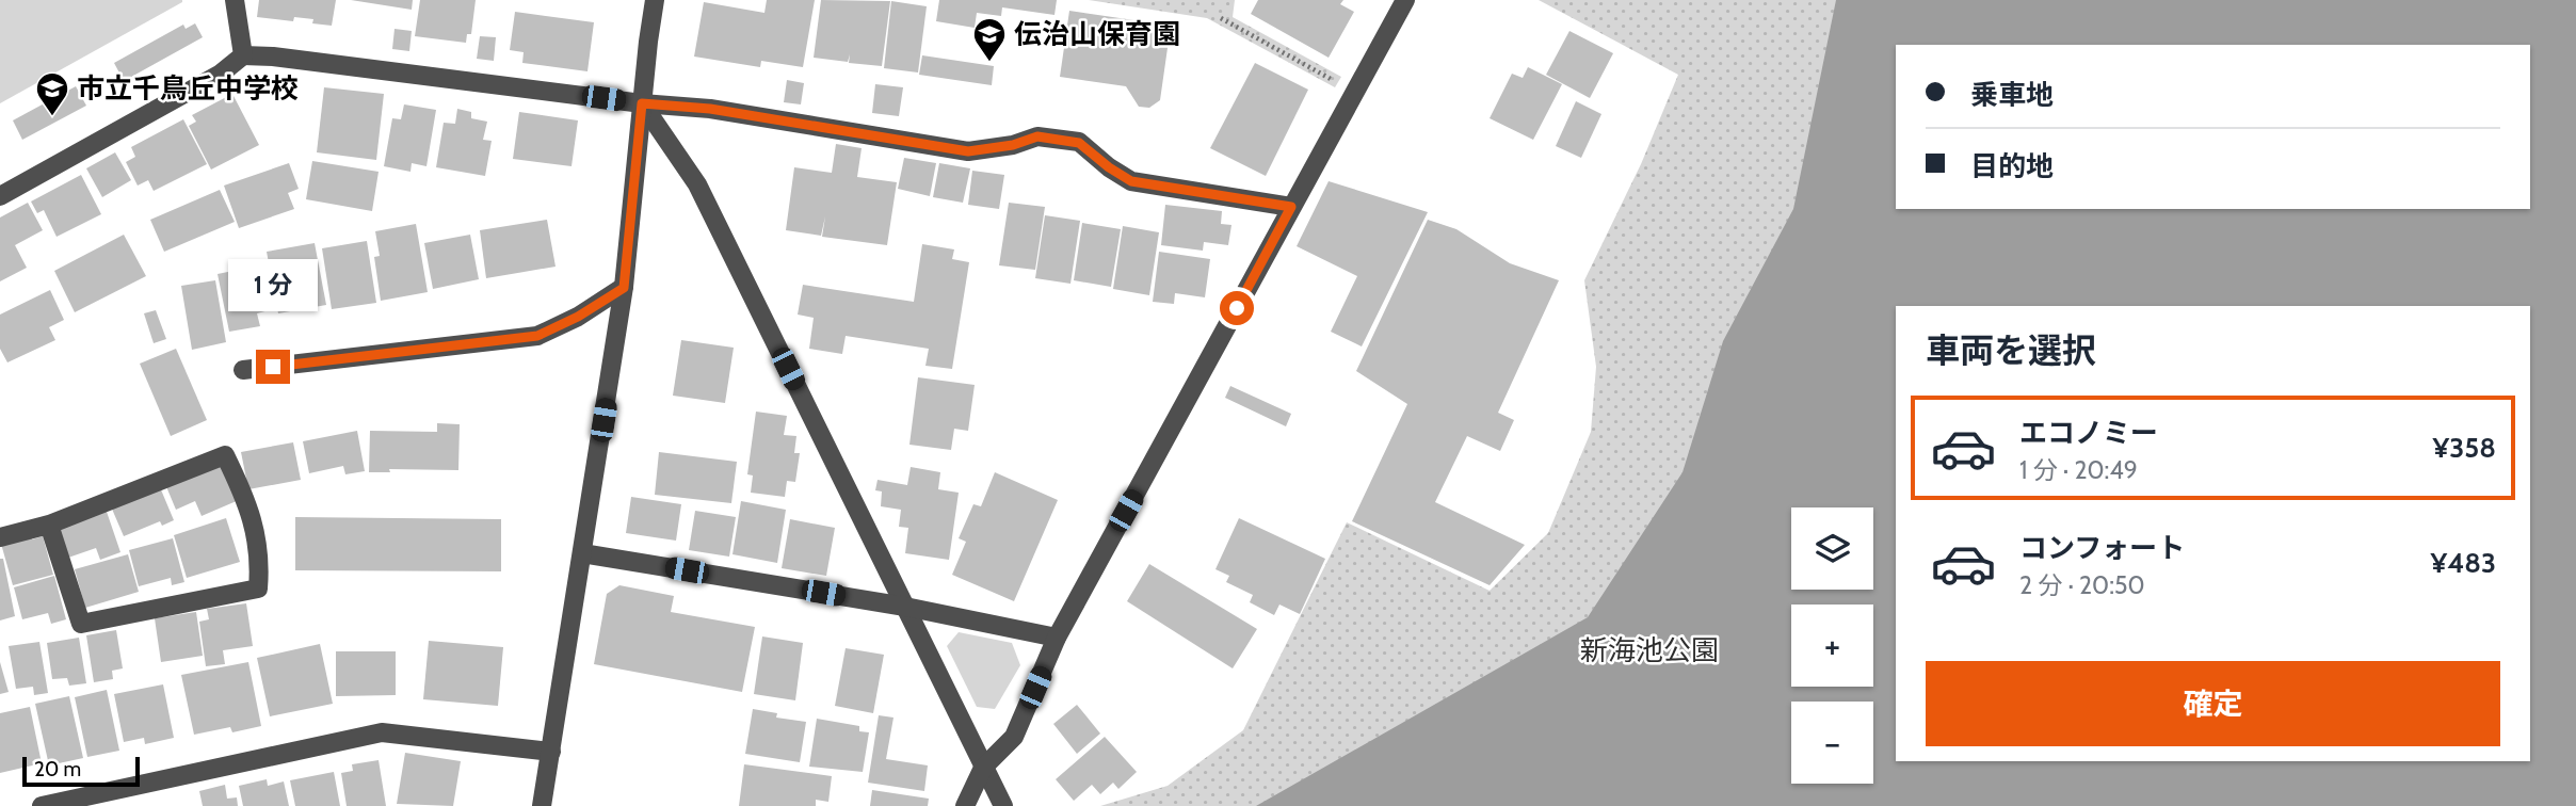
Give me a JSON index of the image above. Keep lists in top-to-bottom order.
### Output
{
  "parks": ["新海池公園"],
  "places": {
    "school or university": ["伝治山保育園", "市立千鳥丘中学校"]
  },
  "scale_bar": "20 m",
  "page": {
    "banner": ["乗車地", "目的地"],
    "bubble": "1 分",
    "heading": "車両を選択",
    "list": [
      {
        "name": "エコノミー",
        "note": "1 分 · 20:49",
        "value": "¥358"
      },
      {
        "name": "コンフォート",
        "note": "2 分 · 20:50",
        "value": "¥483"
      }
    ],
    "map_buttons": ["+", "−"],
    "buttons": "確定",
    "scale": "20 m"
  }
}
